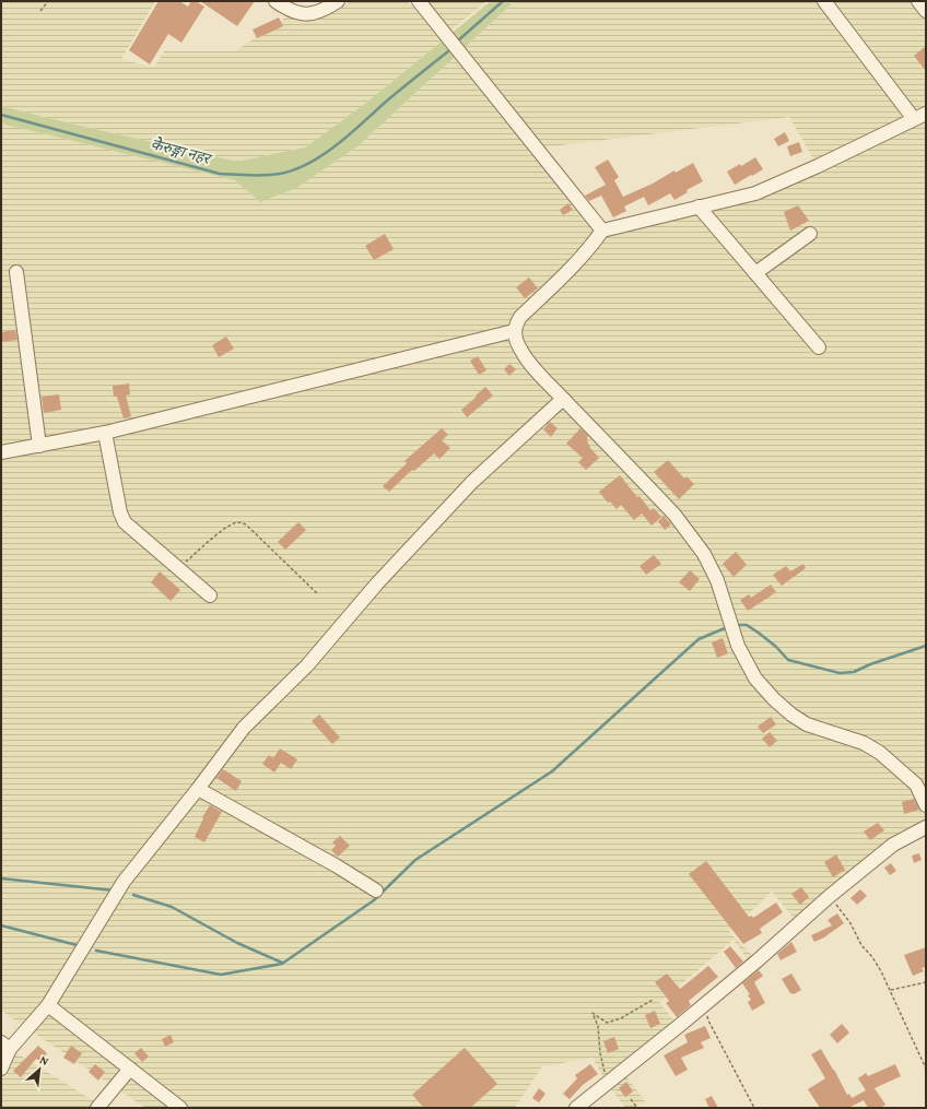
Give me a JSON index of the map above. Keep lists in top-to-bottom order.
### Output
{
  "water": ["केेरुङ्गा नहर"],
  "north": "top right"
}
